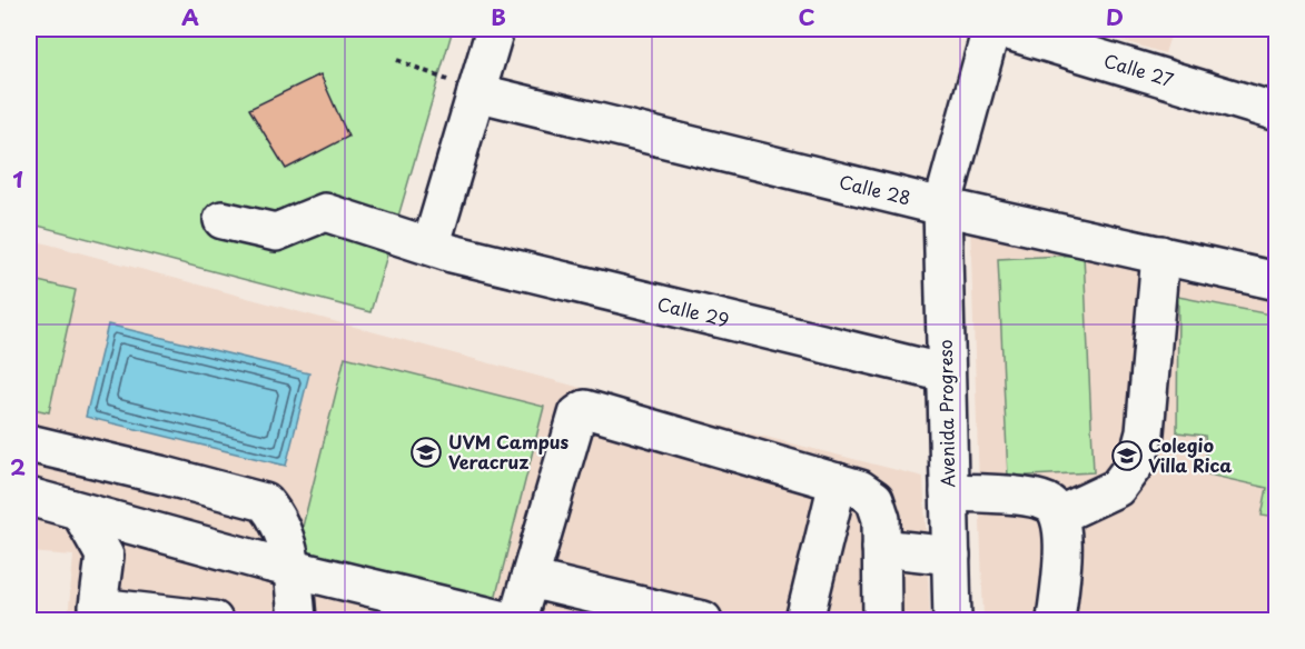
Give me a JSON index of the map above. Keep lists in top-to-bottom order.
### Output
{
  "streets": {
    "street": [
      "Calle 27",
      "Calle 28",
      "Calle 29",
      "Avenida Progreso"
    ]
  },
  "crossings": [
    ["Calle 28", "Avenida Progreso"],
    ["Calle 29", "Avenida Progreso"]
  ],
  "places": {
    "school or university": ["UVM Campus Veracruz", "Colegio Villa Rica"]
  },
  "grid": {
    "columns": [
      "A",
      "B",
      "C",
      "D"
    ],
    "rows": ["1", "2"]
  }
}
